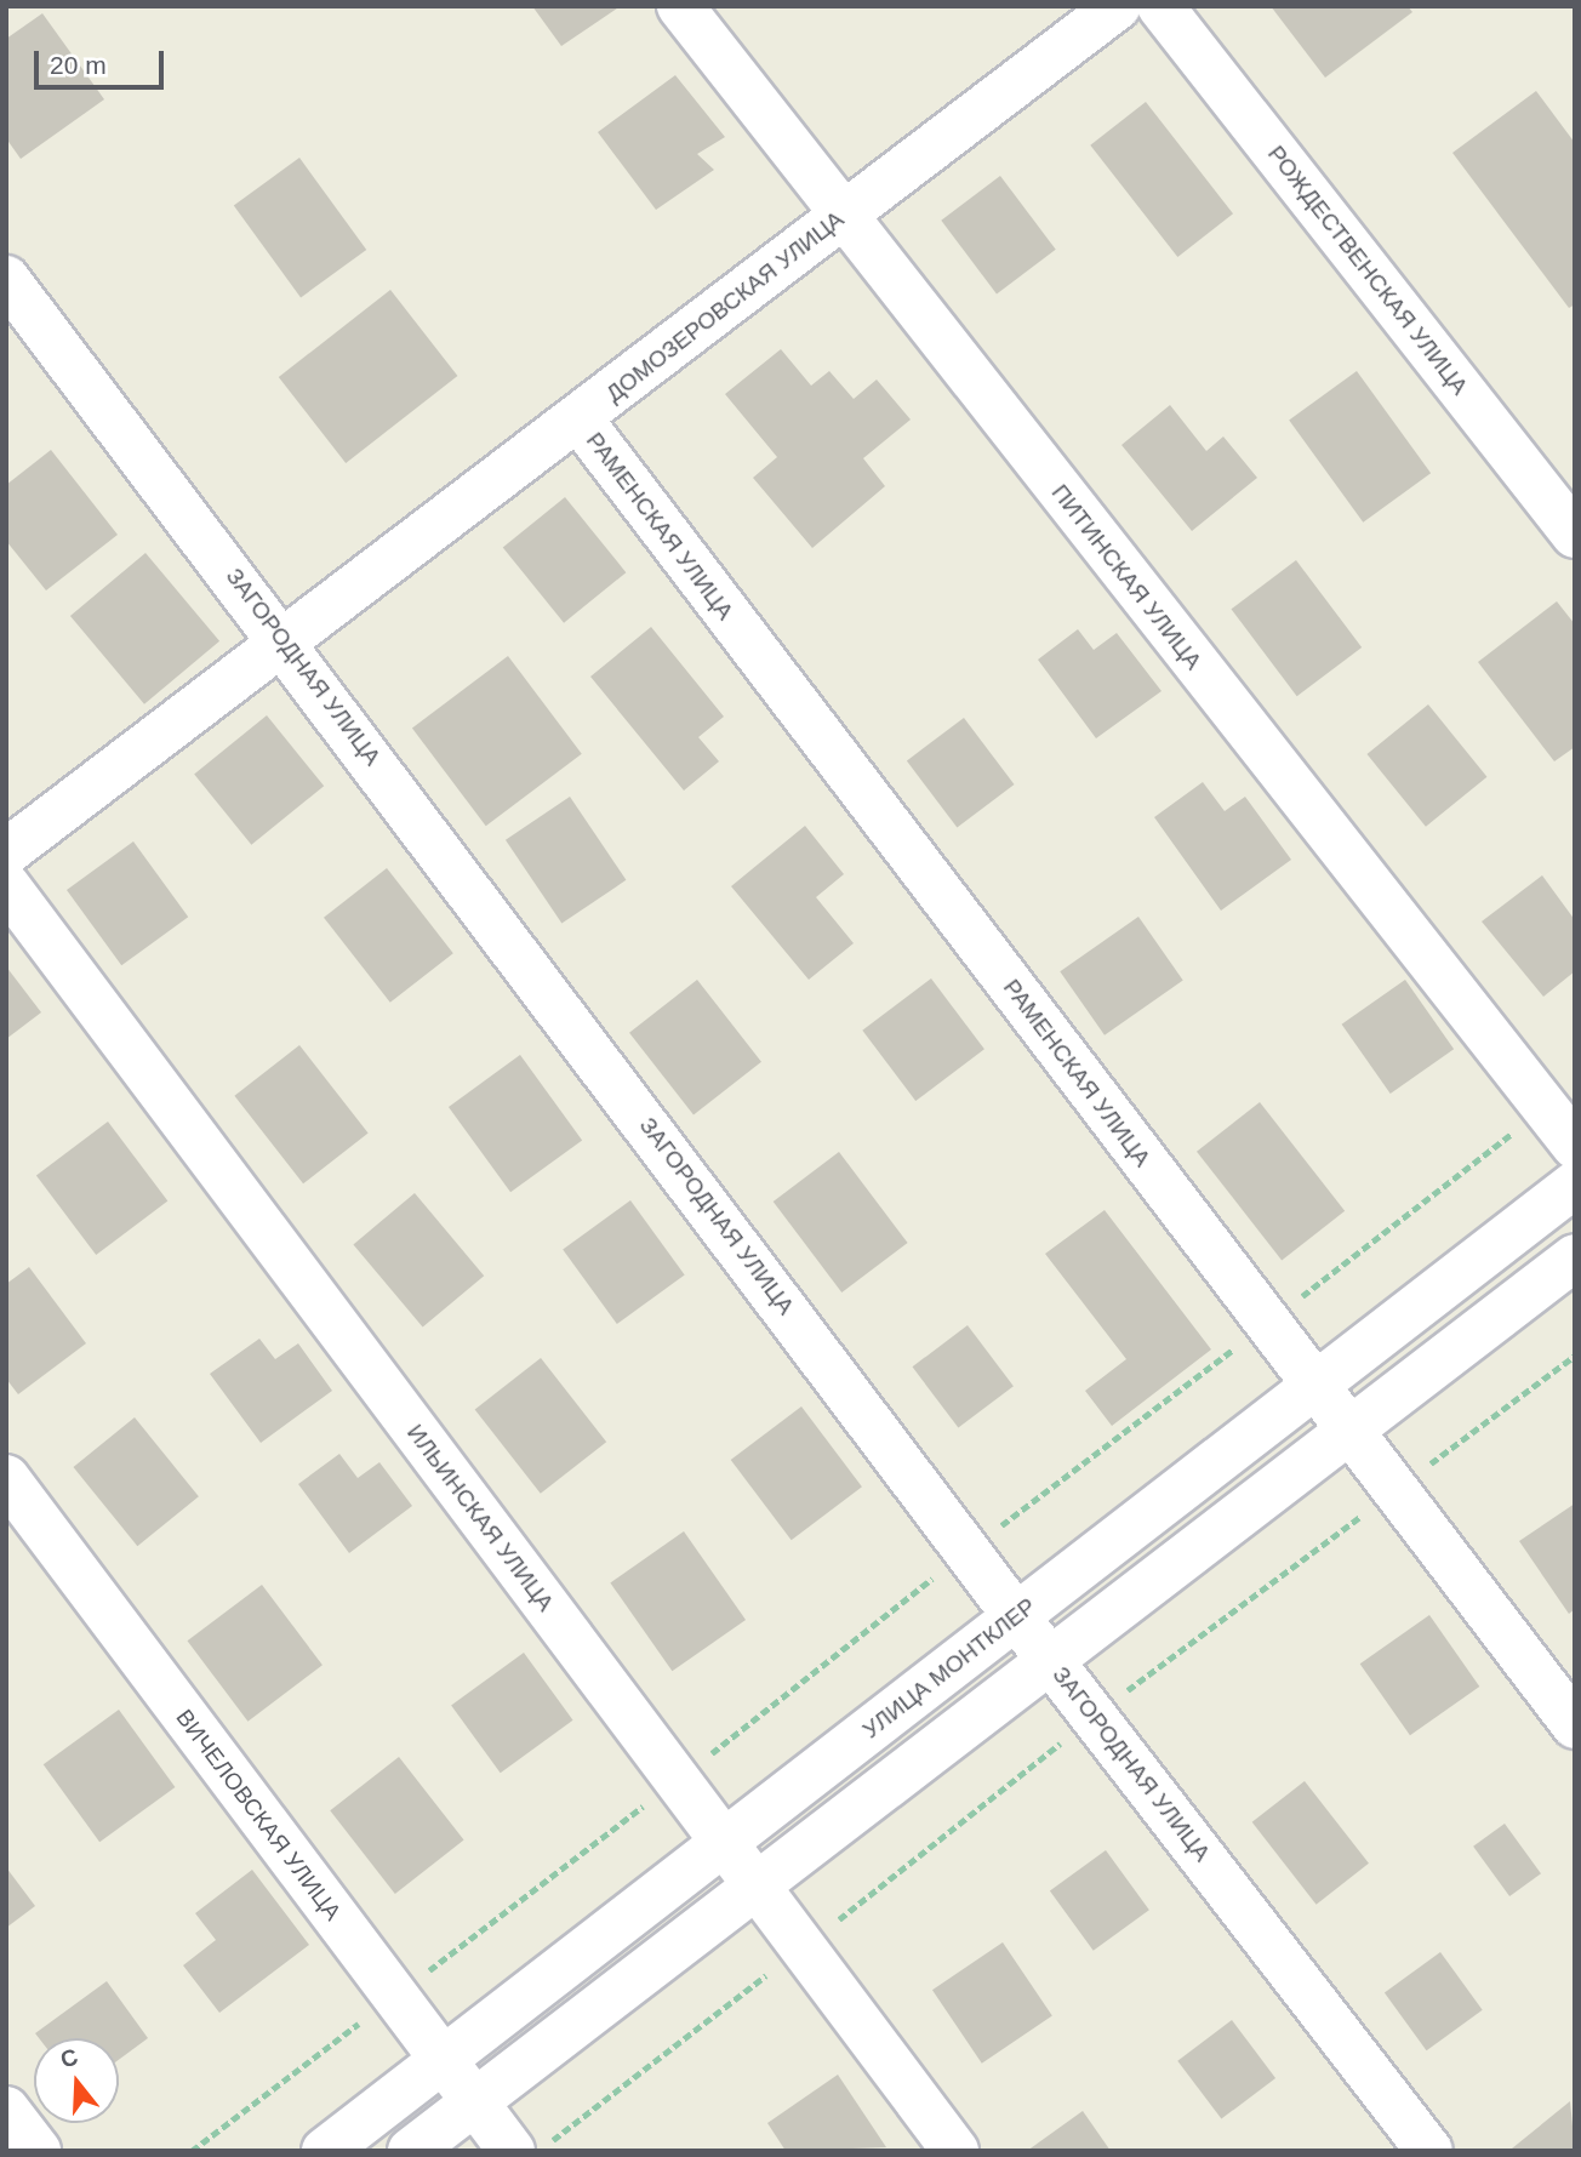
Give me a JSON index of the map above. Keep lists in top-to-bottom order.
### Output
{
  "streets": {
    "street": [
      "РОЖДЕСТВЕНСКАЯ УЛИЦА",
      "ДОМОЗЕРОВСКАЯ УЛИЦА",
      "РАМЕНСКАЯ УЛИЦА",
      "ПИТИНСКАЯ УЛИЦА",
      "ЗАГОРОДНАЯ УЛИЦА",
      "ИЛЬИНСКАЯ УЛИЦА",
      "УЛИЦА МОНТКЛЕР",
      "ВИЧЕЛОВСКАЯ УЛИЦА"
    ]
  },
  "crossings": [
    ["ДОМОЗЕРОВСКАЯ УЛИЦА", "РАМЕНСКАЯ УЛИЦА"],
    ["ДОМОЗЕРОВСКАЯ УЛИЦА", "ПИТИНСКАЯ УЛИЦА"],
    ["ДОМОЗЕРОВСКАЯ УЛИЦА", "ЗАГОРОДНАЯ УЛИЦА"],
    ["РАМЕНСКАЯ УЛИЦА", "УЛИЦА МОНТКЛЕР"],
    ["ЗАГОРОДНАЯ УЛИЦА", "УЛИЦА МОНТКЛЕР"],
    ["ИЛЬИНСКАЯ УЛИЦА", "УЛИЦА МОНТКЛЕР"],
    ["УЛИЦА МОНТКЛЕР", "ВИЧЕЛОВСКАЯ УЛИЦА"]
  ],
  "scale_bar": "20 m",
  "north": "top"
}
